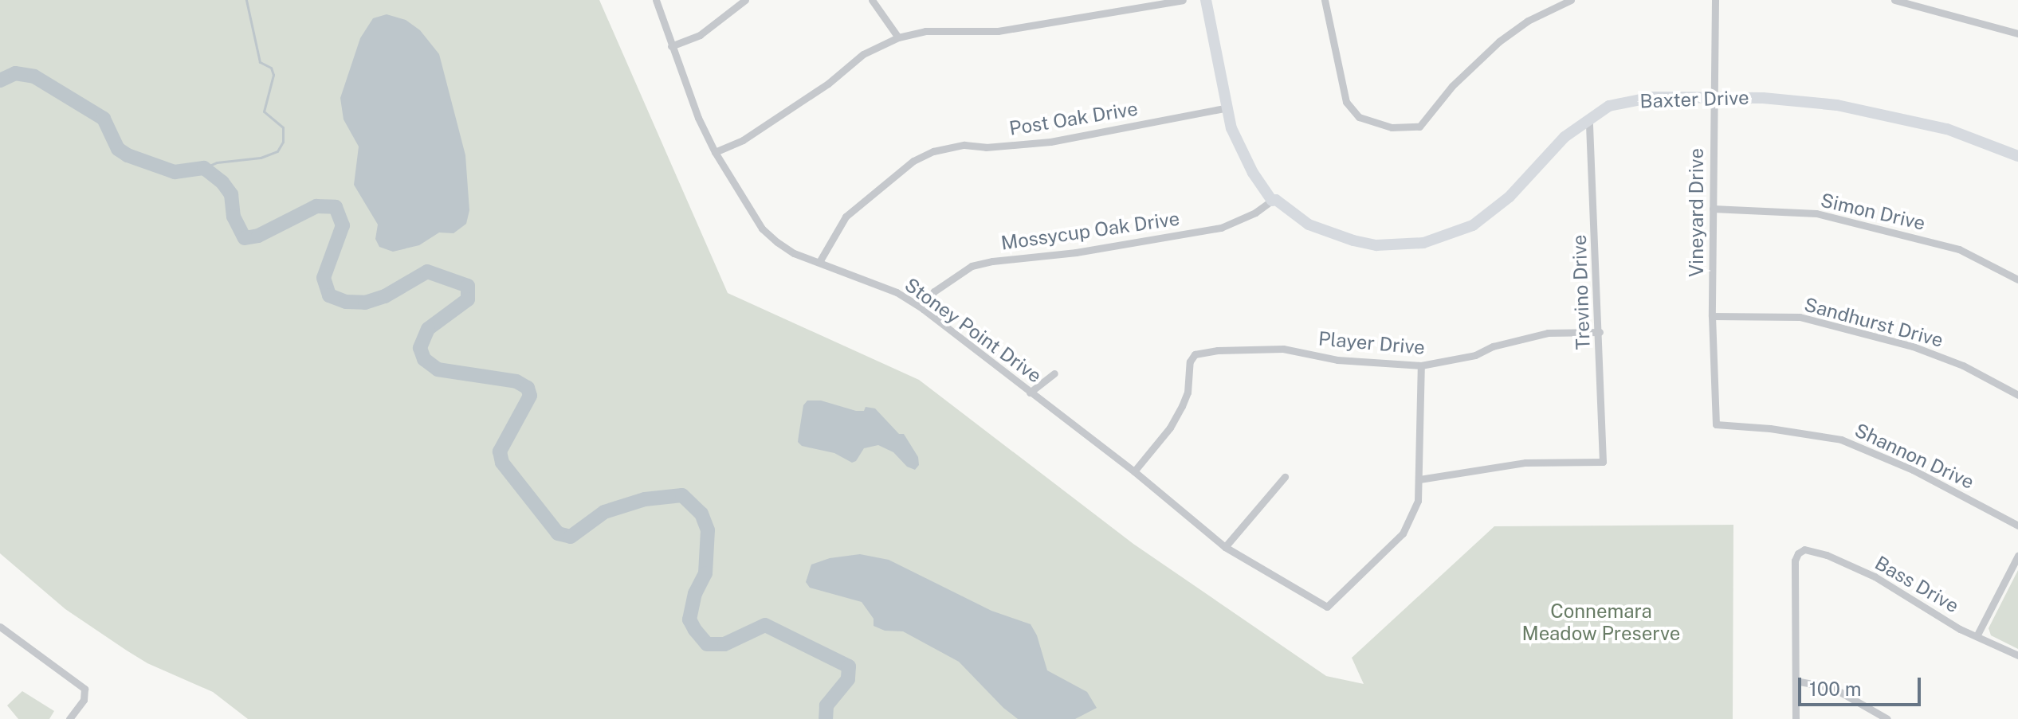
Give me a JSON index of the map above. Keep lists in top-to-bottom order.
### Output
{
  "streets": {
    "street": [
      "Baxter Drive",
      "Post Oak Drive",
      "Simon Drive",
      "Vineyard Drive",
      "Mossycup Oak Drive",
      "Trevino Drive",
      "Sandhurst Drive",
      "Stoney Point Drive",
      "Player Drive",
      "Shannon Drive",
      "Bass Drive"
    ]
  },
  "crossings": [
    ["Baxter Drive", "Vineyard Drive"],
    ["Baxter Drive", "Mossycup Oak Drive"],
    ["Baxter Drive", "Trevino Drive"],
    ["Post Oak Drive", "Stoney Point Drive"],
    ["Simon Drive", "Vineyard Drive"],
    ["Vineyard Drive", "Sandhurst Drive"],
    ["Vineyard Drive", "Shannon Drive"],
    ["Mossycup Oak Drive", "Stoney Point Drive"],
    ["Trevino Drive", "Stoney Point Drive"],
    ["Trevino Drive", "Player Drive"],
    ["Stoney Point Drive", "Player Drive"]
  ],
  "parks": ["Connemara Meadow Preserve"],
  "scale_bar": "100 m"
}
